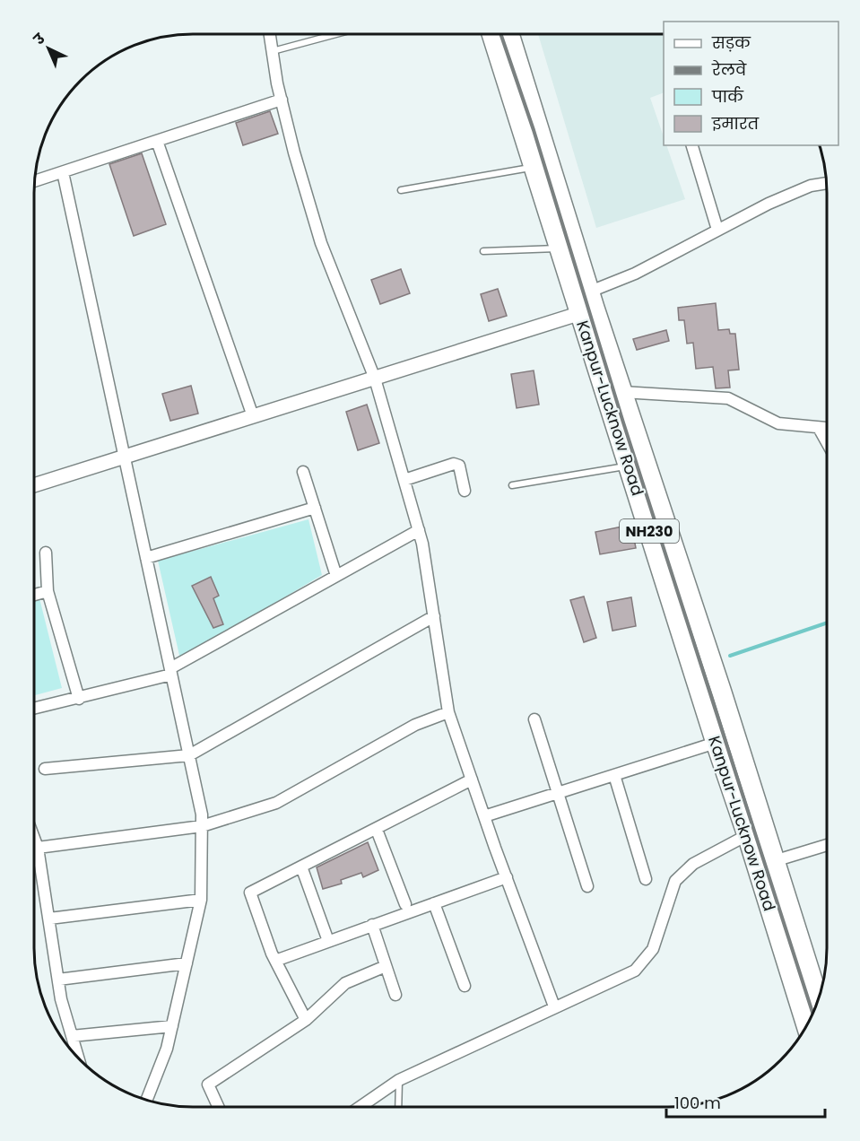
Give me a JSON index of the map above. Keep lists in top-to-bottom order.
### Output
{
  "streets": {
    "highway": ["Kanpur-Lucknow Road", "NH230"]
  },
  "legend": [
    "सड़क",
    "रेलवे",
    "पार्क",
    "इमारत"
  ],
  "scale_bar": "100 m",
  "north": "top left"
}
